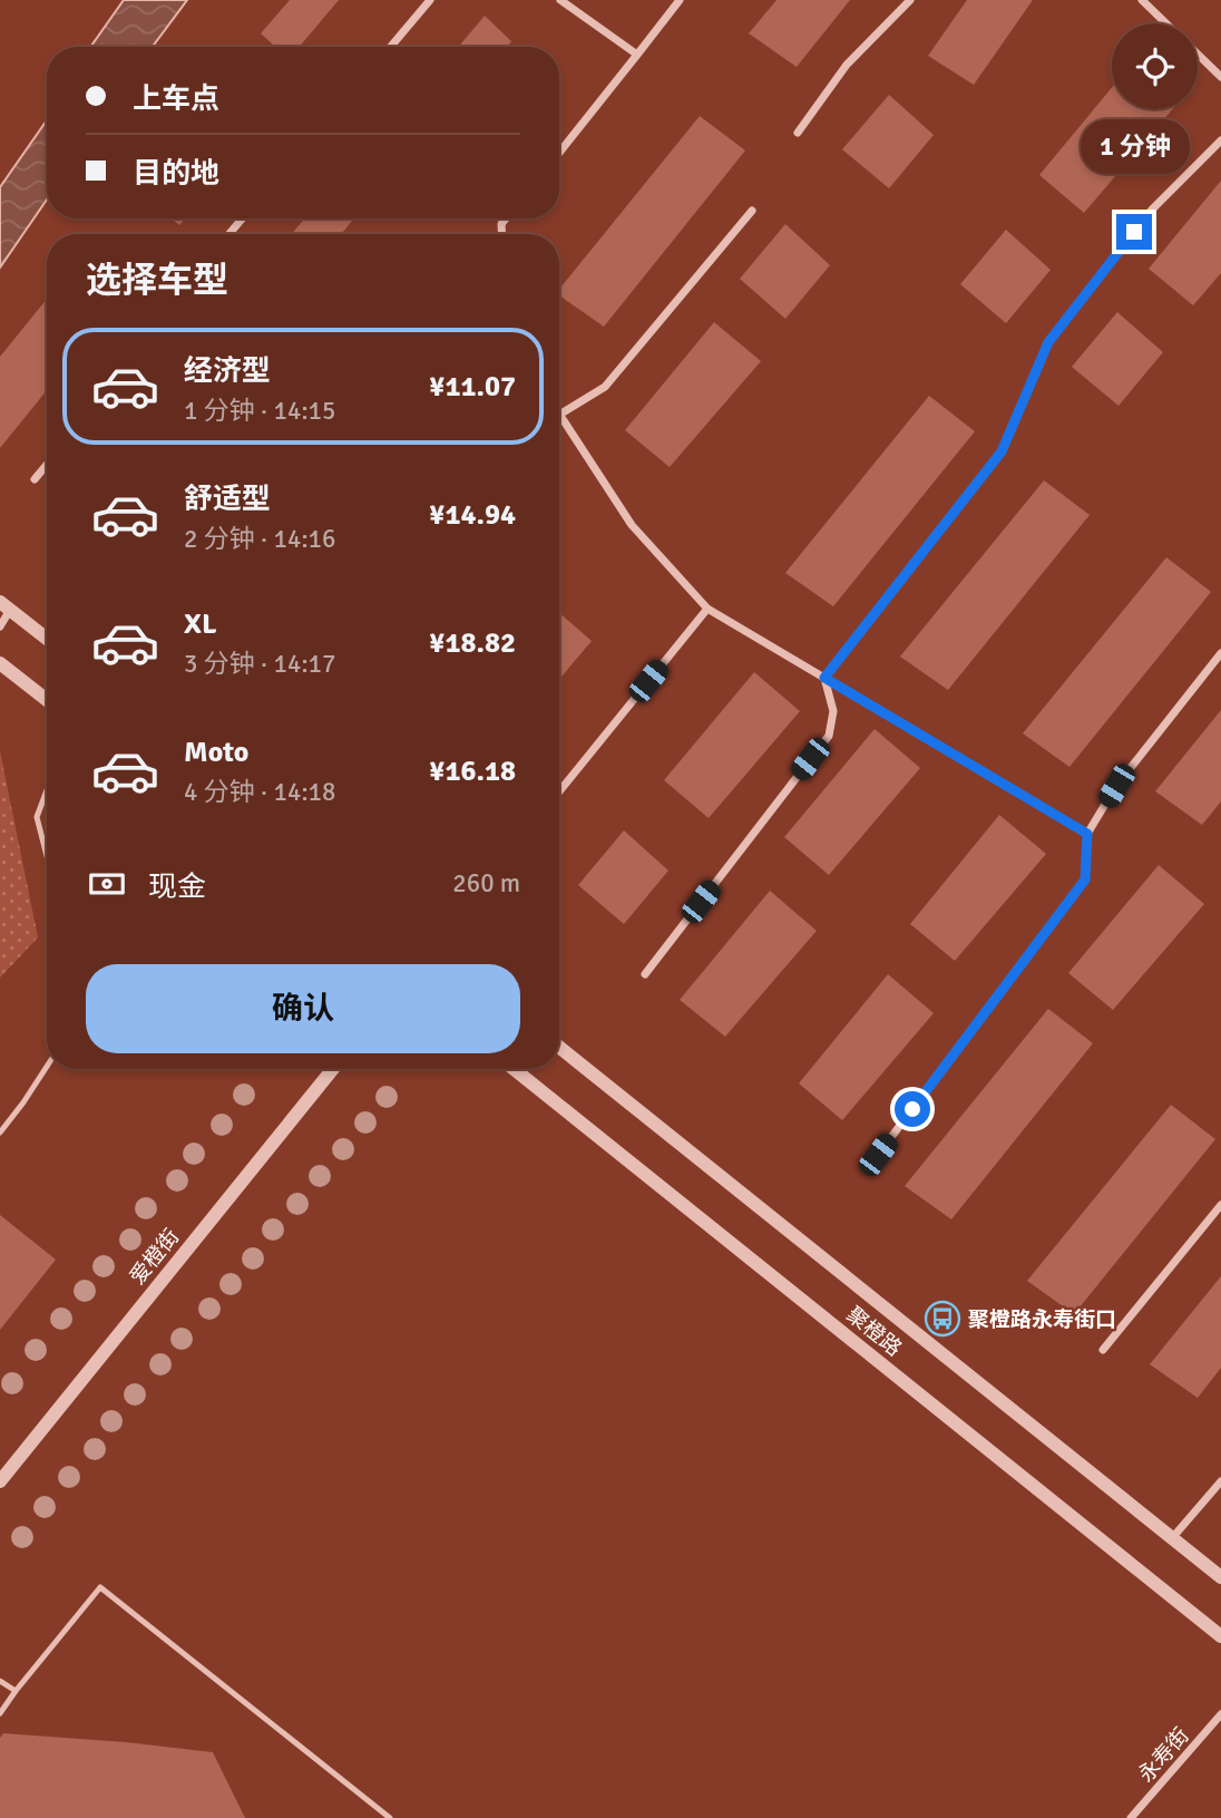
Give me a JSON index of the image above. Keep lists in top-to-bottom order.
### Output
{
  "streets": {
    "street": ["爱橙街", "聚橙路", "永寿街"]
  },
  "places": {
    "bus stop": ["聚橙路永寿街口"]
  },
  "page": {
    "banner": ["上车点", "目的地"],
    "bubble": "1 分钟",
    "heading": "选择车型",
    "list": [
      {
        "name": "经济型",
        "note": "1 分钟 · 14:15",
        "value": "¥11.07"
      },
      {
        "name": "舒适型",
        "note": "2 分钟 · 14:16",
        "value": "¥14.94"
      },
      {
        "name": "XL",
        "note": "3 分钟 · 14:17",
        "value": "¥18.82"
      },
      {
        "name": "Moto",
        "note": "4 分钟 · 14:18",
        "value": "¥16.18"
      }
    ],
    "pay": ["现金", "260 m"],
    "buttons": "确认"
  }
}
